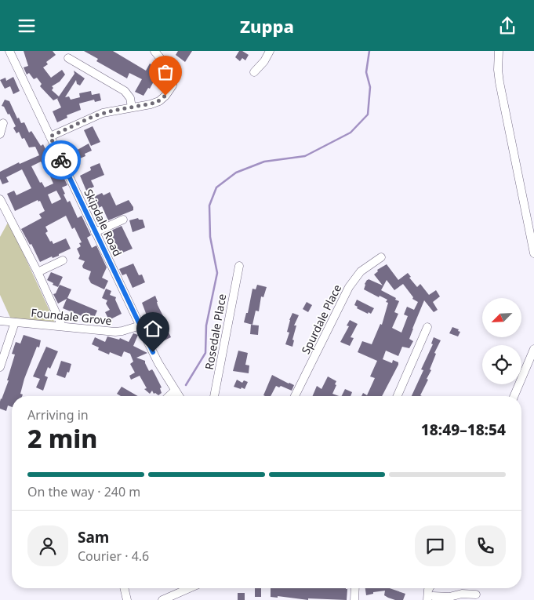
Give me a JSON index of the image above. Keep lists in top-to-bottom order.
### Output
{
  "streets": {
    "street": [
      "Skipdale Road",
      "Foundale Grove",
      "Spurdale Place",
      "Rosedale Place"
    ]
  },
  "crossings": [
    ["Skipdale Road", "Foundale Grove"]
  ],
  "north": "bottom left",
  "page": {
    "header": "Zuppa",
    "heading": ["2 min", "Arriving in", "18:49–18:54"],
    "panel": ["Sam", "Courier · 4.6"],
    "bar": "On the way · 240 m"
  }
}
